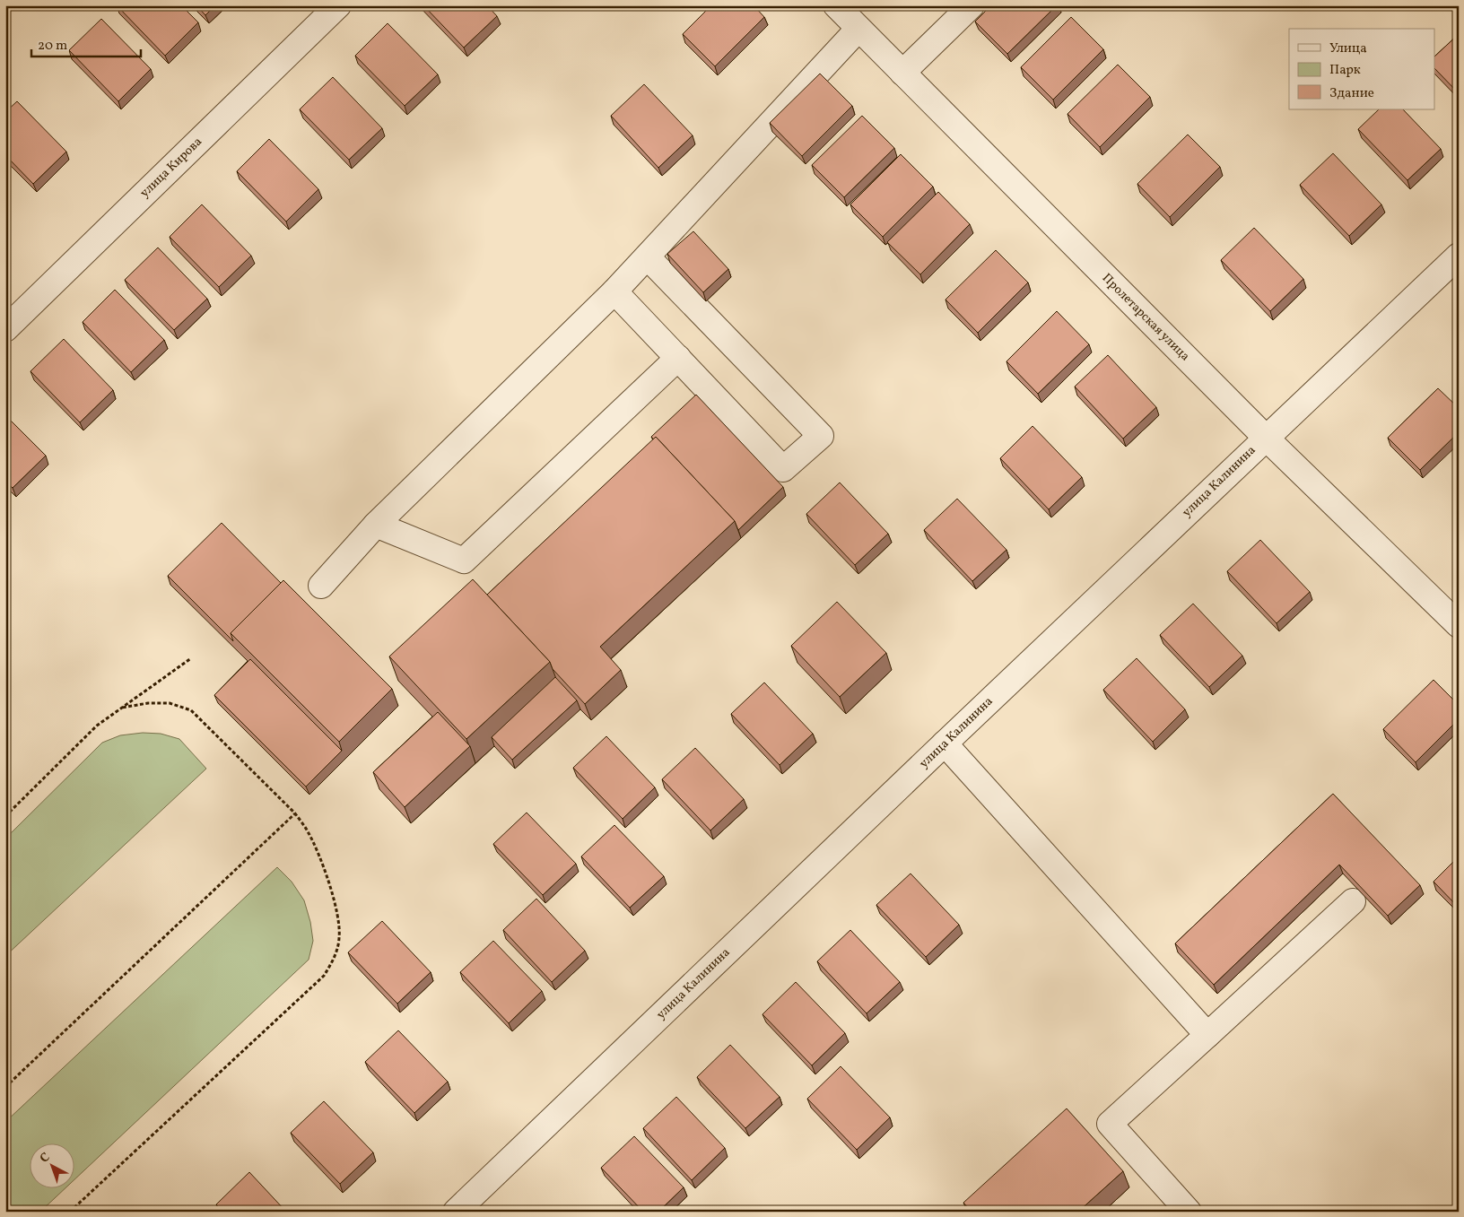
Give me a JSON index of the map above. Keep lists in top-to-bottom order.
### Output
{
  "streets": {
    "street": ["улица Кирова", "Пролетарская улица", "улица Калинина"]
  },
  "crossings": [
    ["Пролетарская улица", "улица Калинина"]
  ],
  "legend": ["Улица", "Парк", "Здание"],
  "scale_bar": "20 m",
  "north": "top left"
}
